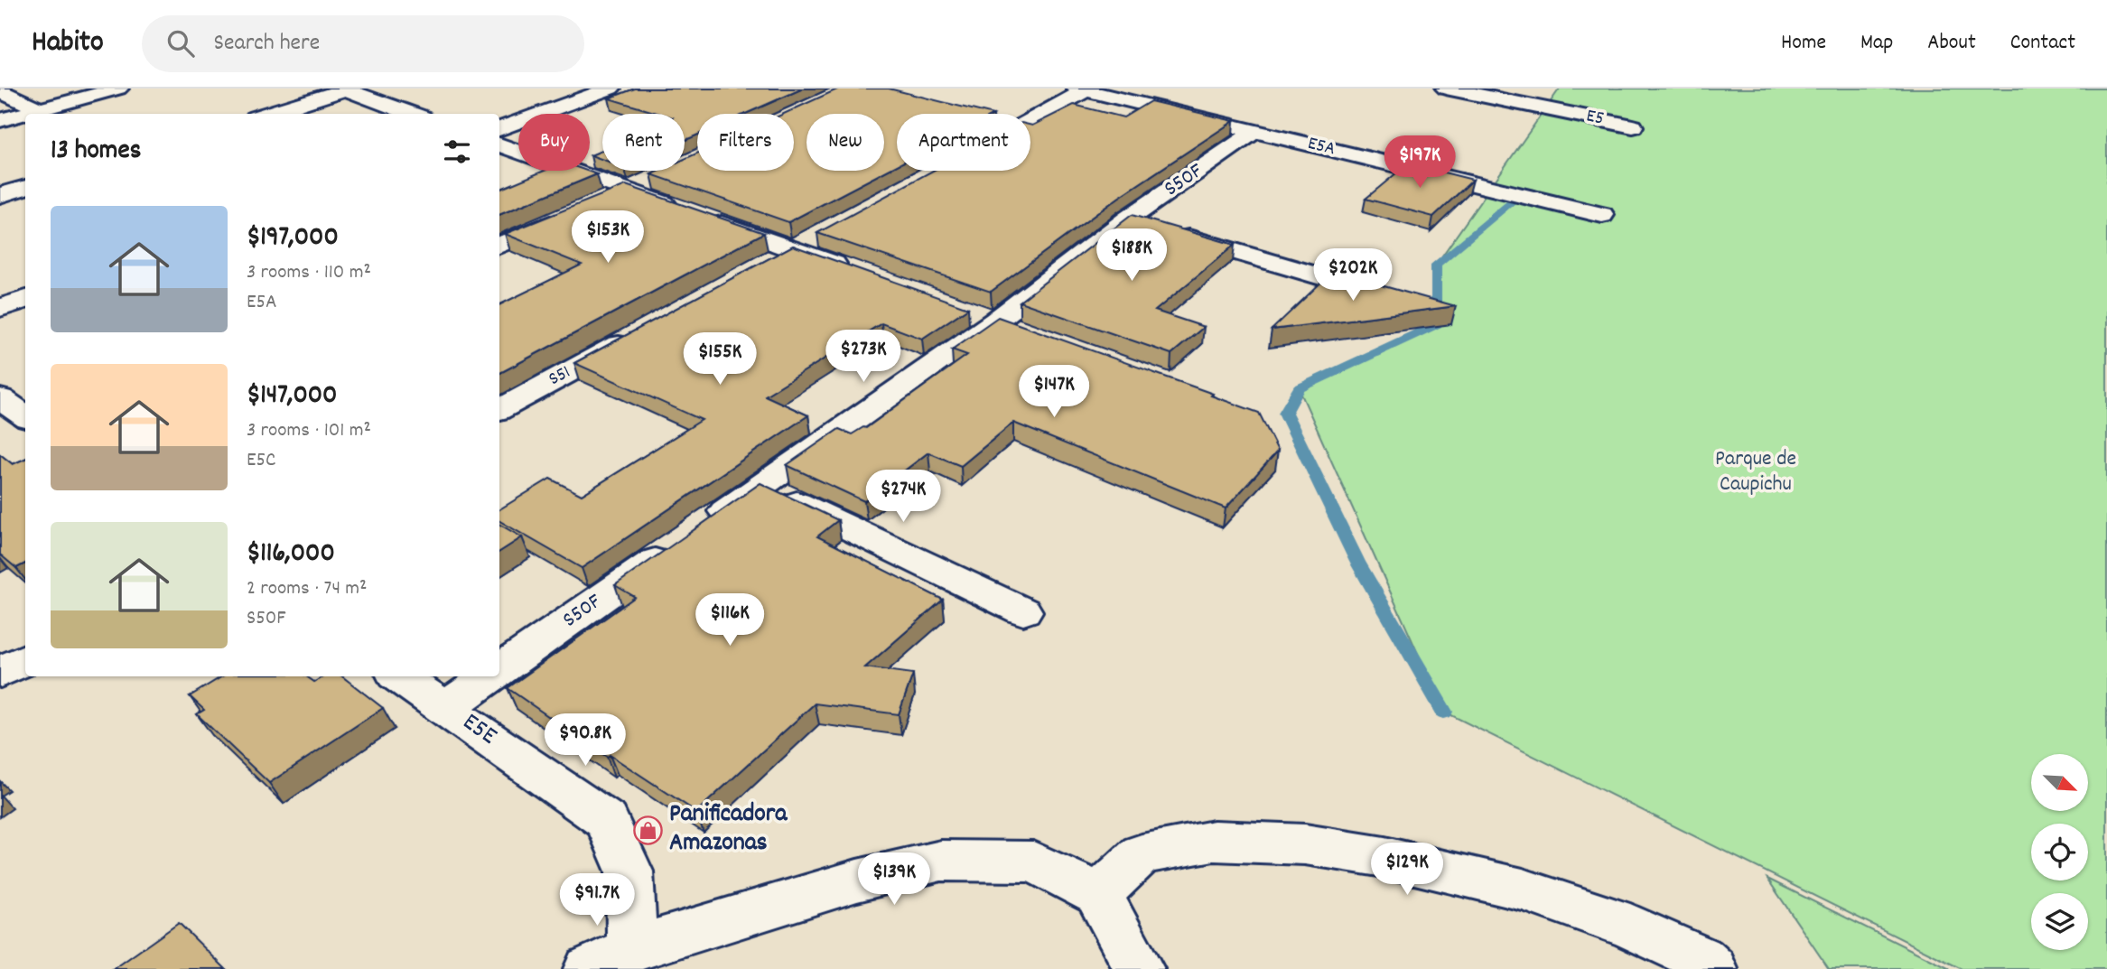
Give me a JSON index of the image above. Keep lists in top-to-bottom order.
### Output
{
  "streets": {
    "street": [
      "E5",
      "E5A",
      "S50F",
      "S51",
      "E5E"
    ]
  },
  "crossings": [
    ["E5A", "S50F"],
    ["S50F", "E5E"]
  ],
  "parks": ["Parque de Caupichu"],
  "places": {
    "shop": ["Panificadora Amazonas"]
  },
  "north": "bottom right",
  "page": {
    "header": "Habito",
    "search": "Search here",
    "nav": [
      "Home",
      "Map",
      "About",
      "Contact"
    ],
    "chip": [
      "Buy",
      "Rent",
      "Filters",
      "New",
      "Apartment"
    ],
    "heading": "13 homes",
    "price": [
      "$197K",
      "$153K",
      "$188K",
      "$202K",
      "$273K",
      "$155K",
      "$147K",
      "$274K",
      "$116K",
      "$90.8K",
      "$129K",
      "$139K",
      "$91.7K"
    ],
    "list": [
      {
        "name": "$197,000",
        "note": "3 rooms · 110 m² · E5A"
      },
      {
        "name": "$147,000",
        "note": "3 rooms · 101 m² · E5C"
      },
      {
        "name": "$116,000",
        "note": "2 rooms · 74 m² · S50F"
      }
    ]
  }
}
